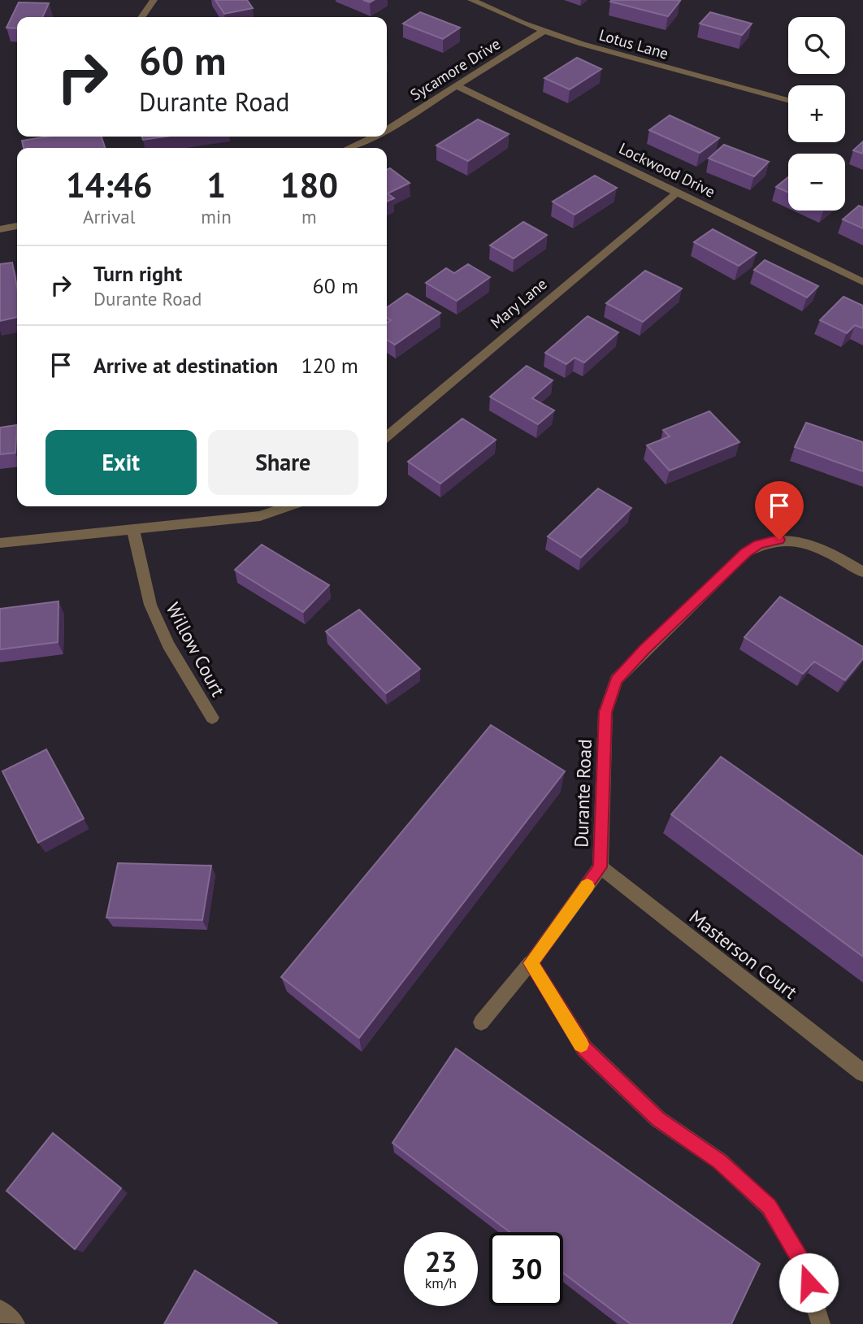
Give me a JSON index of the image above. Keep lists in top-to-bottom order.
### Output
{
  "streets": {
    "street": [
      "Lotus Lane",
      "Sycamore Drive",
      "Lockwood Drive",
      "Mary Lane",
      "Willow Court",
      "Durante Road",
      "Masterson Court"
    ]
  },
  "crossings": [
    ["Lotus Lane", "Sycamore Drive"],
    ["Sycamore Drive", "Lockwood Drive"],
    ["Lockwood Drive", "Mary Lane"],
    ["Durante Road", "Masterson Court"]
  ],
  "page": {
    "map_buttons": ["+", "−"],
    "turn": ["60 m", "Durante Road"],
    "eta": [
      "14:46",
      "Arrival",
      "1",
      "min",
      "180",
      "m"
    ],
    "list": [
      {
        "name": "Turn right",
        "note": "Durante Road",
        "value": "60 m"
      },
      {
        "name": "Arrive at destination",
        "value": "120 m"
      }
    ],
    "buttons": ["Exit", "Share"],
    "speed": "23 km/h",
    "limit": "30"
  }
}
